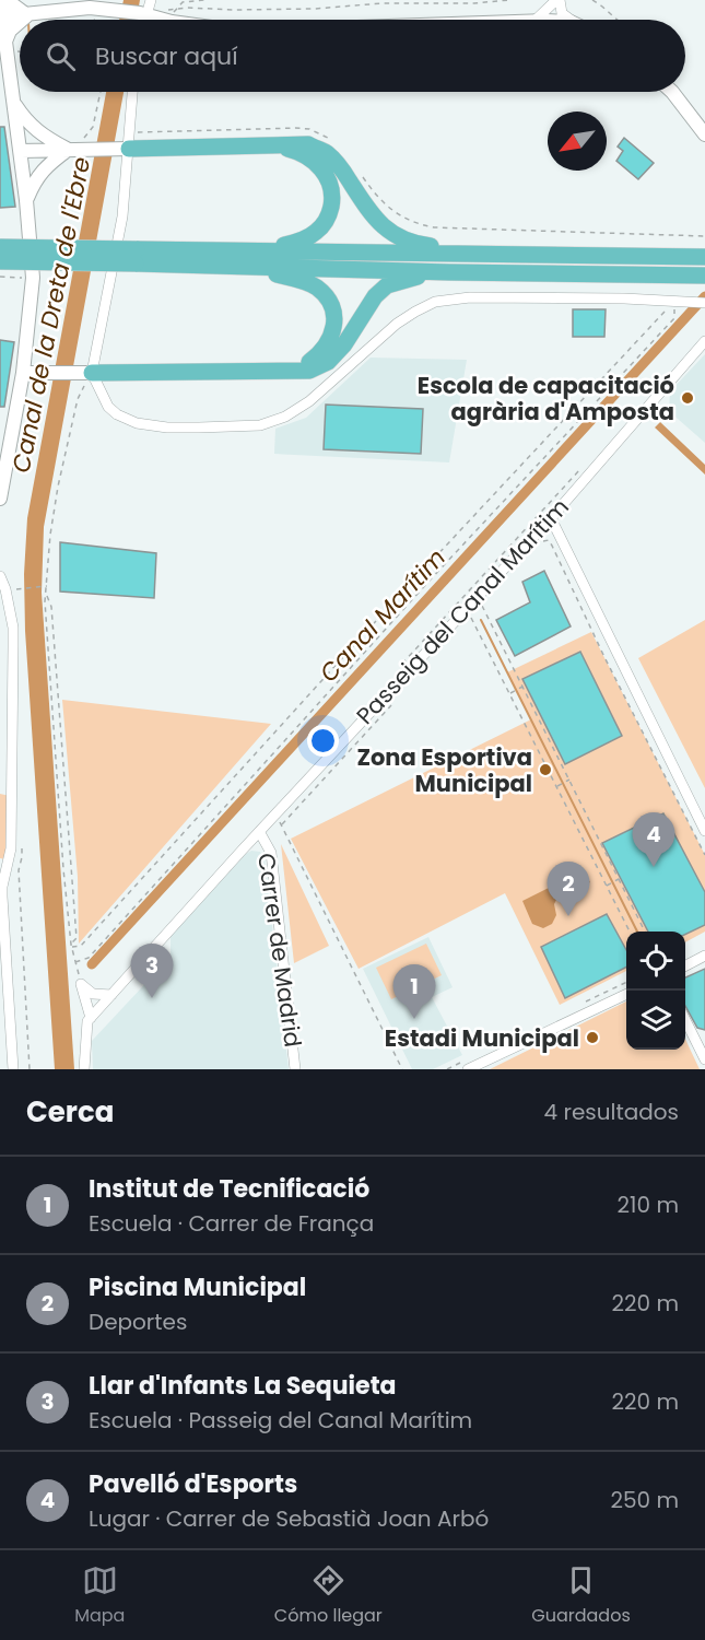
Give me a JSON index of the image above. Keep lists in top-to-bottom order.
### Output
{
  "streets": {
    "street": ["Passeig del Canal Marítim", "Carrer de Madrid"]
  },
  "crossings": [
    ["Passeig del Canal Marítim", "Carrer de Madrid"]
  ],
  "water": ["Canal de la Dreta de l'Ebre", "Canal Marítim"],
  "places": ["Escola de capacitació agrària d'Amposta", "Zona Esportiva Municipal", "Estadi Municipal"],
  "north": "bottom left",
  "page": {
    "search": "Buscar aquí",
    "pins": [
      "4",
      "2",
      "3",
      "1"
    ],
    "heading": ["Cerca", "4 resultados"],
    "list": [
      {
        "mark": "1",
        "name": "Institut de Tecnificació",
        "note": "Escuela · Carrer de França",
        "value": "210 m"
      },
      {
        "mark": "2",
        "name": "Piscina Municipal",
        "note": "Deportes",
        "value": "220 m"
      },
      {
        "mark": "3",
        "name": "Llar d'Infants La Sequieta",
        "note": "Escuela · Passeig del Canal Marítim",
        "value": "220 m"
      },
      {
        "mark": "4",
        "name": "Pavelló d'Esports",
        "note": "Lugar · Carrer de Sebastià Joan Arbó",
        "value": "250 m"
      }
    ],
    "nav": ["Mapa", "Cómo llegar", "Guardados"]
  }
}
